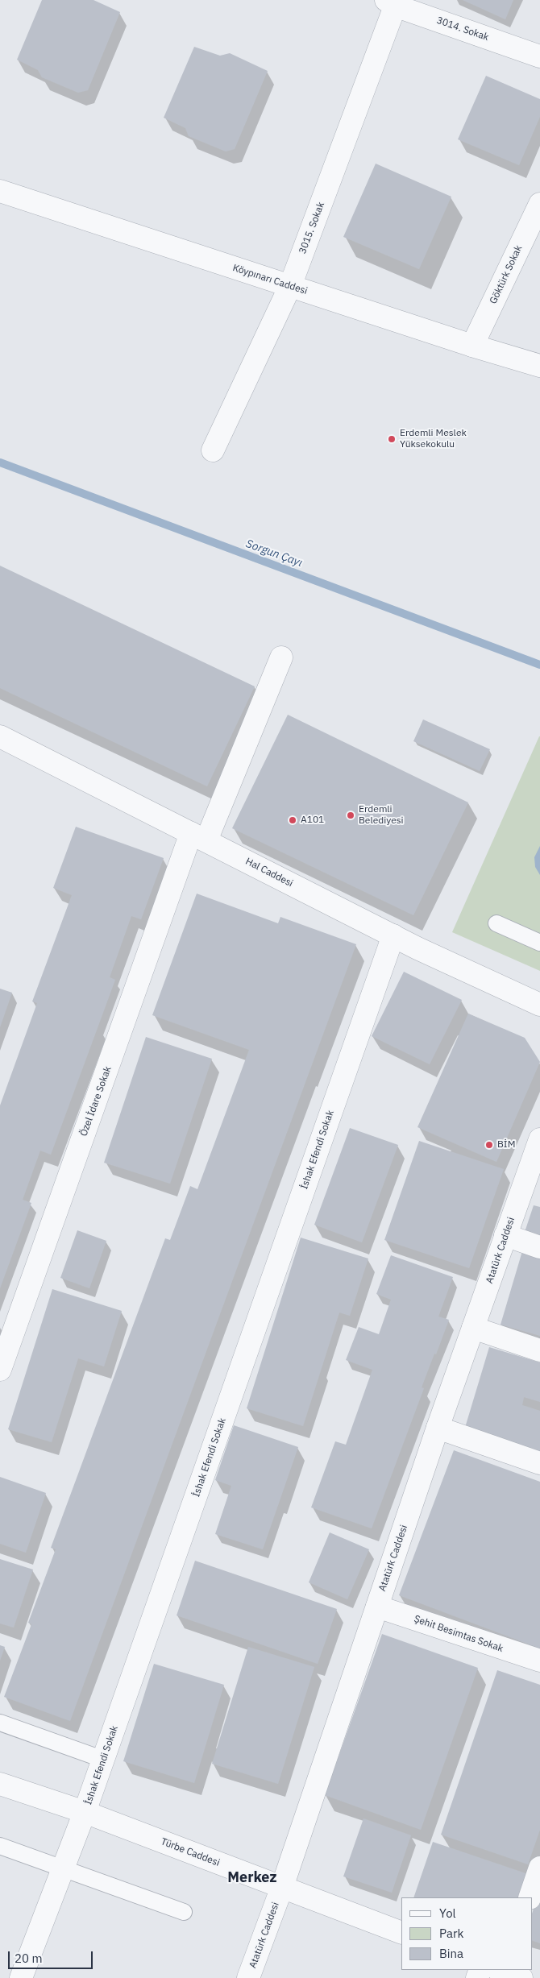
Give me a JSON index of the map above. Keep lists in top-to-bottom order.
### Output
{
  "streets": {
    "street": [
      "3014. Sokak",
      "3015. Sokak",
      "Göktürk Sokak",
      "Köypınarı Caddesi",
      "Hal Caddesi",
      "Özel İdare Sokak",
      "İshak Efendi Sokak",
      "Atatürk Caddesi",
      "Şehit Besimtas Sokak",
      "Türbe Caddesi"
    ]
  },
  "crossings": [
    ["3014. Sokak", "3015. Sokak"],
    ["3015. Sokak", "Köypınarı Caddesi"],
    ["Göktürk Sokak", "Köypınarı Caddesi"],
    ["Hal Caddesi", "Özel İdare Sokak"],
    ["Hal Caddesi", "İshak Efendi Sokak"],
    ["İshak Efendi Sokak", "Türbe Caddesi"],
    ["Atatürk Caddesi", "Şehit Besimtas Sokak"],
    ["Atatürk Caddesi", "Türbe Caddesi"]
  ],
  "districts": ["Merkez"],
  "water": ["Sorgun Çayı"],
  "places": [
    "Erdemli Meslek Yüksekokulu",
    "Erdemli Belediyesi",
    "A101",
    "BİM"
  ],
  "legend": ["Yol", "Park", "Bina"],
  "scale_bar": "20 m"
}
